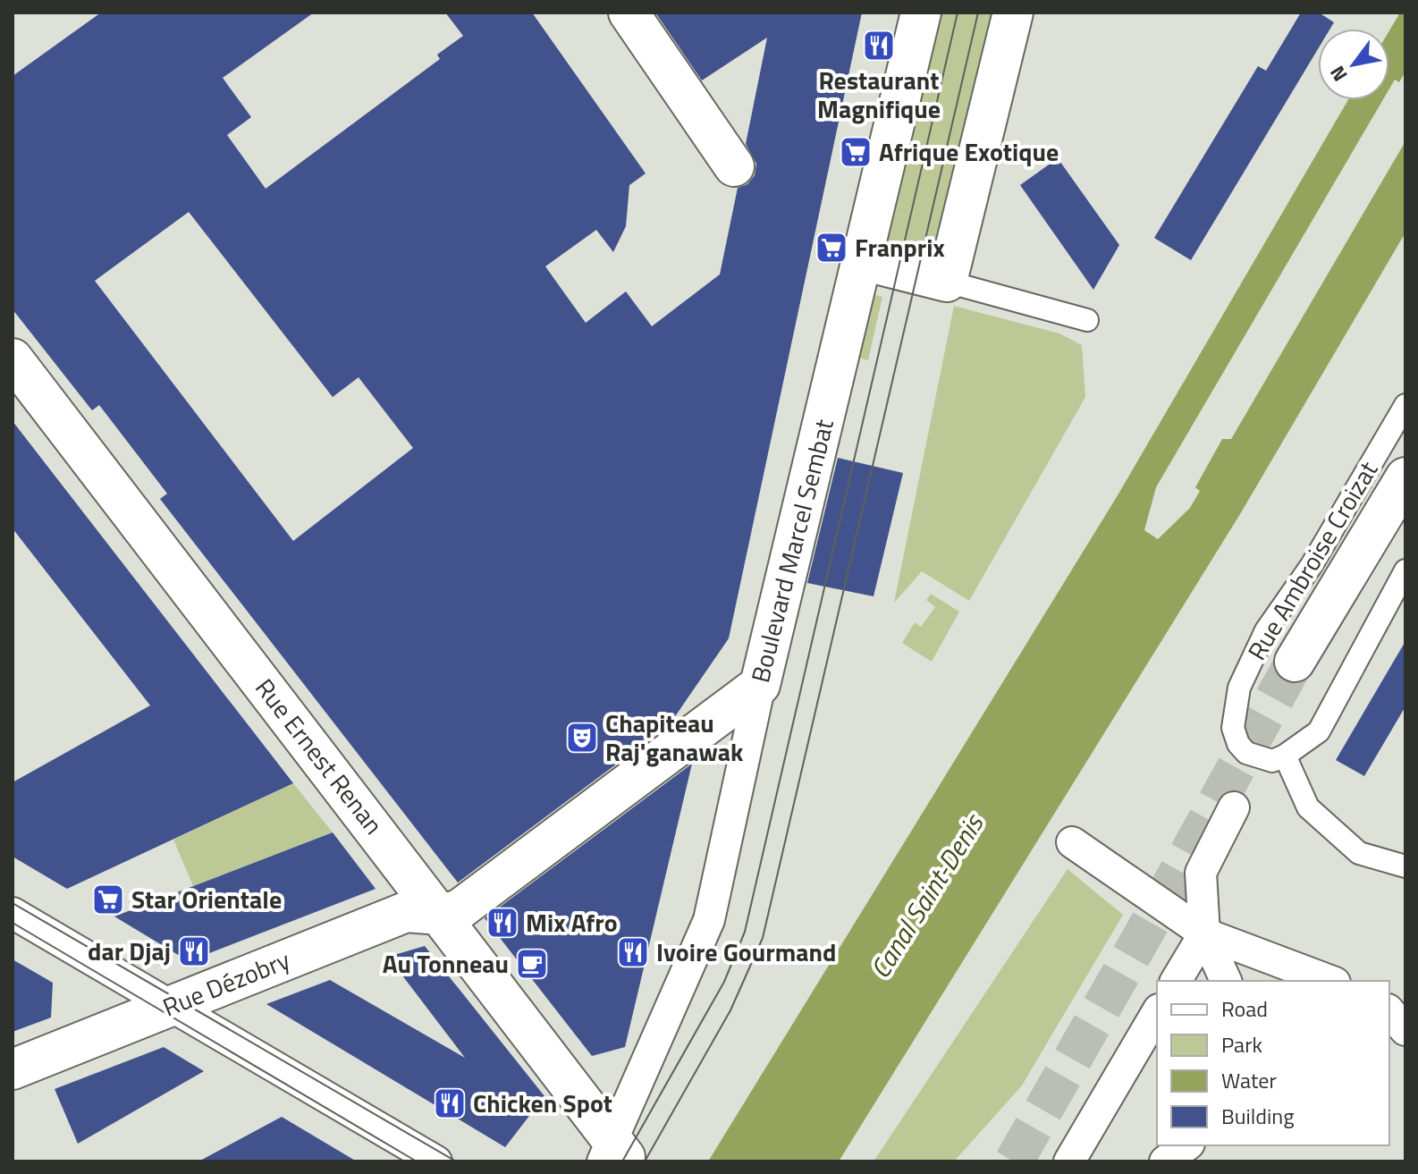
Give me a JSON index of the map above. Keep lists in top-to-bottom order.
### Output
{
  "streets": {
    "street": [
      "Boulevard Marcel Sembat",
      "Rue Ambroise Croizat",
      "Rue Ernest Renan",
      "Rue Dézobry"
    ]
  },
  "crossings": [
    ["Boulevard Marcel Sembat", "Rue Ernest Renan"],
    ["Rue Ernest Renan", "Rue Dézobry"]
  ],
  "water": ["Canal Saint-Denis"],
  "places": {
    "restaurant": [
      "Restaurant Magnifique",
      "Mix Afro",
      "dar Djaj",
      "Ivoire Gourmand",
      "Chicken Spot"
    ],
    "supermarket": ["Afrique Exotique", "Franprix", "Star Orientale"],
    "theatre": ["Chapiteau Raj'ganawak"],
    "cafe": ["Au Tonneau"]
  },
  "legend": [
    "Road",
    "Park",
    "Water",
    "Building"
  ],
  "north": "bottom left"
}
